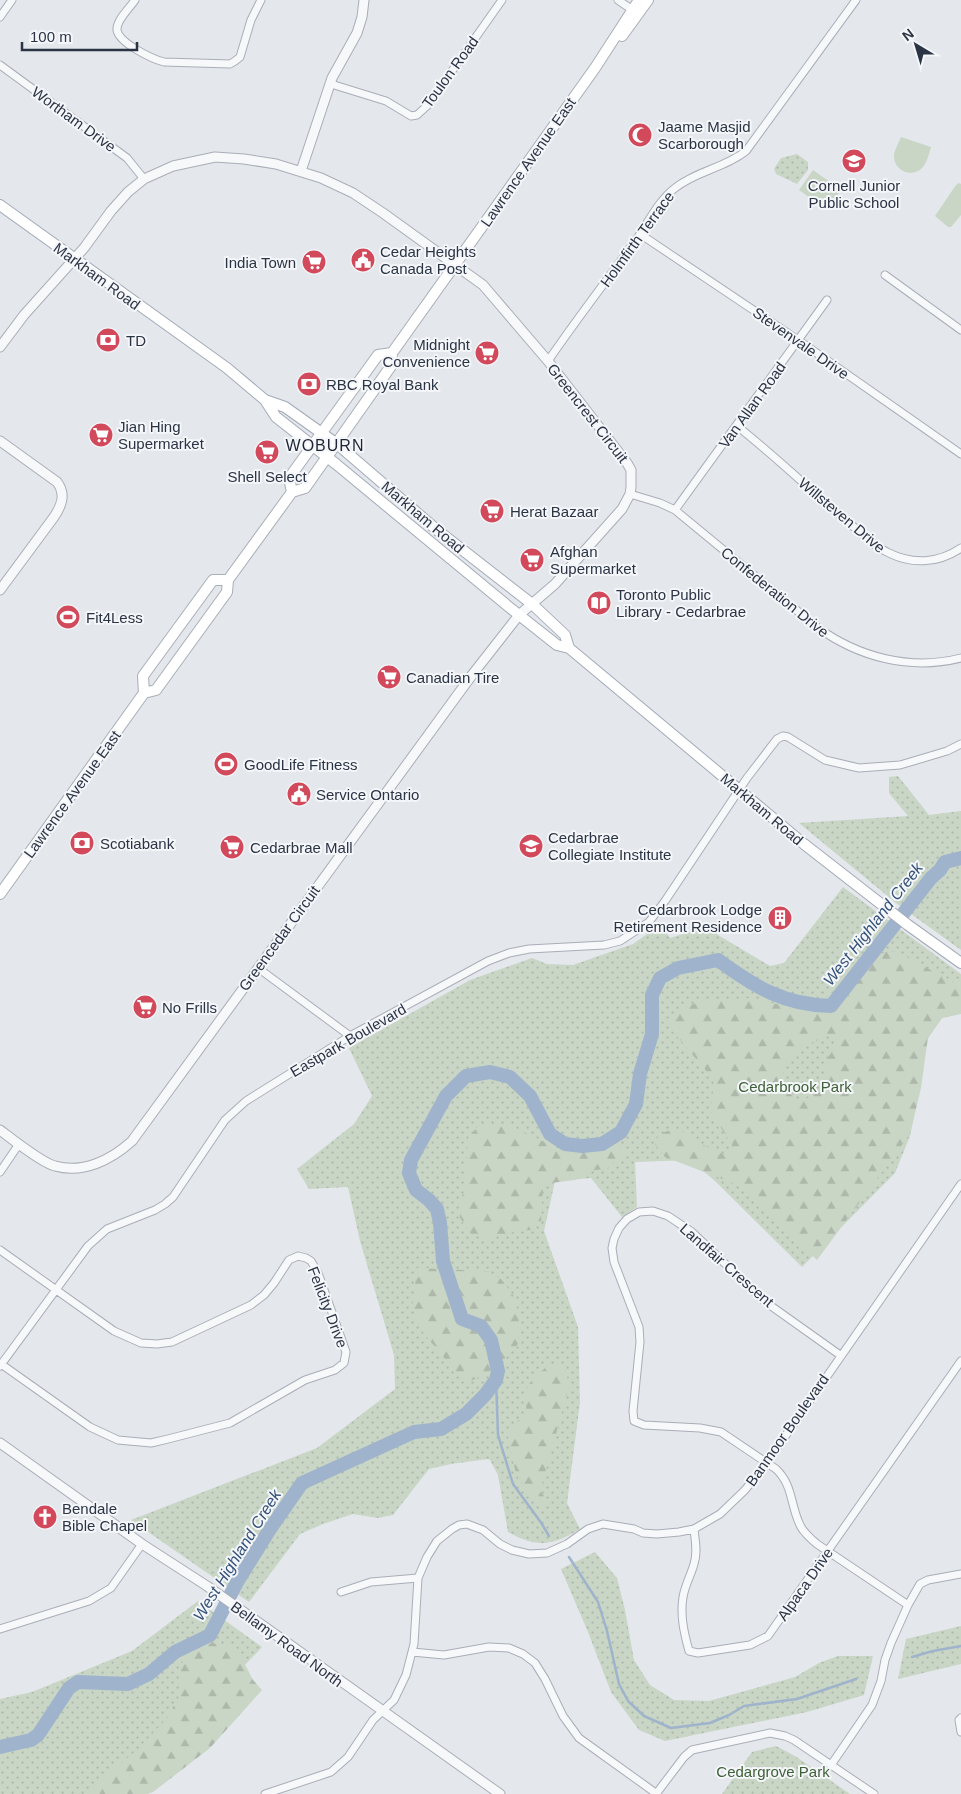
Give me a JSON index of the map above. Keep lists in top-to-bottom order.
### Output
{
  "streets": {
    "main road": ["Lawrence Avenue East", "Markham Road"],
    "street": [
      "Toulon Road",
      "Wortham Drive",
      "Holmfirth Terrace",
      "Stevenvale Drive",
      "Van Allan Road",
      "Greencrest Circuit",
      "Willsteven Drive",
      "Confederation Drive",
      "Greencedar Circuit",
      "Eastpark Boulevard",
      "Landfair Crescent",
      "Felicity Drive",
      "Banmoor Boulevard",
      "Alpaca Drive",
      "Bellamy Road North"
    ]
  },
  "crossings": [
    ["Wortham Drive", "Greencrest Circuit"],
    ["Lawrence Avenue East", "Markham Road"],
    ["Lawrence Avenue East", "Greencrest Circuit"],
    ["Holmfirth Terrace", "Stevenvale Drive"],
    ["Holmfirth Terrace", "Greencrest Circuit"],
    ["Markham Road", "Greencrest Circuit"],
    ["Markham Road", "Greencedar Circuit"],
    ["Markham Road", "Eastpark Boulevard"],
    ["Stevenvale Drive", "Van Allan Road"],
    ["Van Allan Road", "Willsteven Drive"],
    ["Van Allan Road", "Confederation Drive"],
    ["Greencrest Circuit", "Confederation Drive"],
    ["Eastpark Boulevard", "Felicity Drive"],
    ["Landfair Crescent", "Banmoor Boulevard"],
    ["Banmoor Boulevard", "Alpaca Drive"],
    ["Banmoor Boulevard", "Bellamy Road North"]
  ],
  "districts": ["WOBURN"],
  "water": ["West Highland Creek"],
  "parks": ["Cedarbrook Park", "Cedargrove Park"],
  "places": {
    "mosque": ["Jaame Masjid Scarborough"],
    "school or university": ["Cornell Junior Public School", "Cedarbrae Collegiate Institute"],
    "public building": ["Cedar Heights Canada Post", "Service Ontario"],
    "supermarket": [
      "India Town",
      "Midnight Convenience",
      "Jian Hing Supermarket",
      "Shell Select",
      "Herat Bazaar",
      "Afghan Supermarket",
      "Canadian Tire",
      "Cedarbrae Mall",
      "No Frills"
    ],
    "bank": ["TD", "RBC Royal Bank", "Scotiabank"],
    "library": ["Toronto Public Library - Cedarbrae"],
    "sports": ["Fit4Less", "GoodLife Fitness"],
    "building": ["Cedarbrook Lodge Retirement Residence"],
    "church": ["Bendale Bible Chapel"]
  },
  "scale_bar": "100 m",
  "north": "top left"
}
